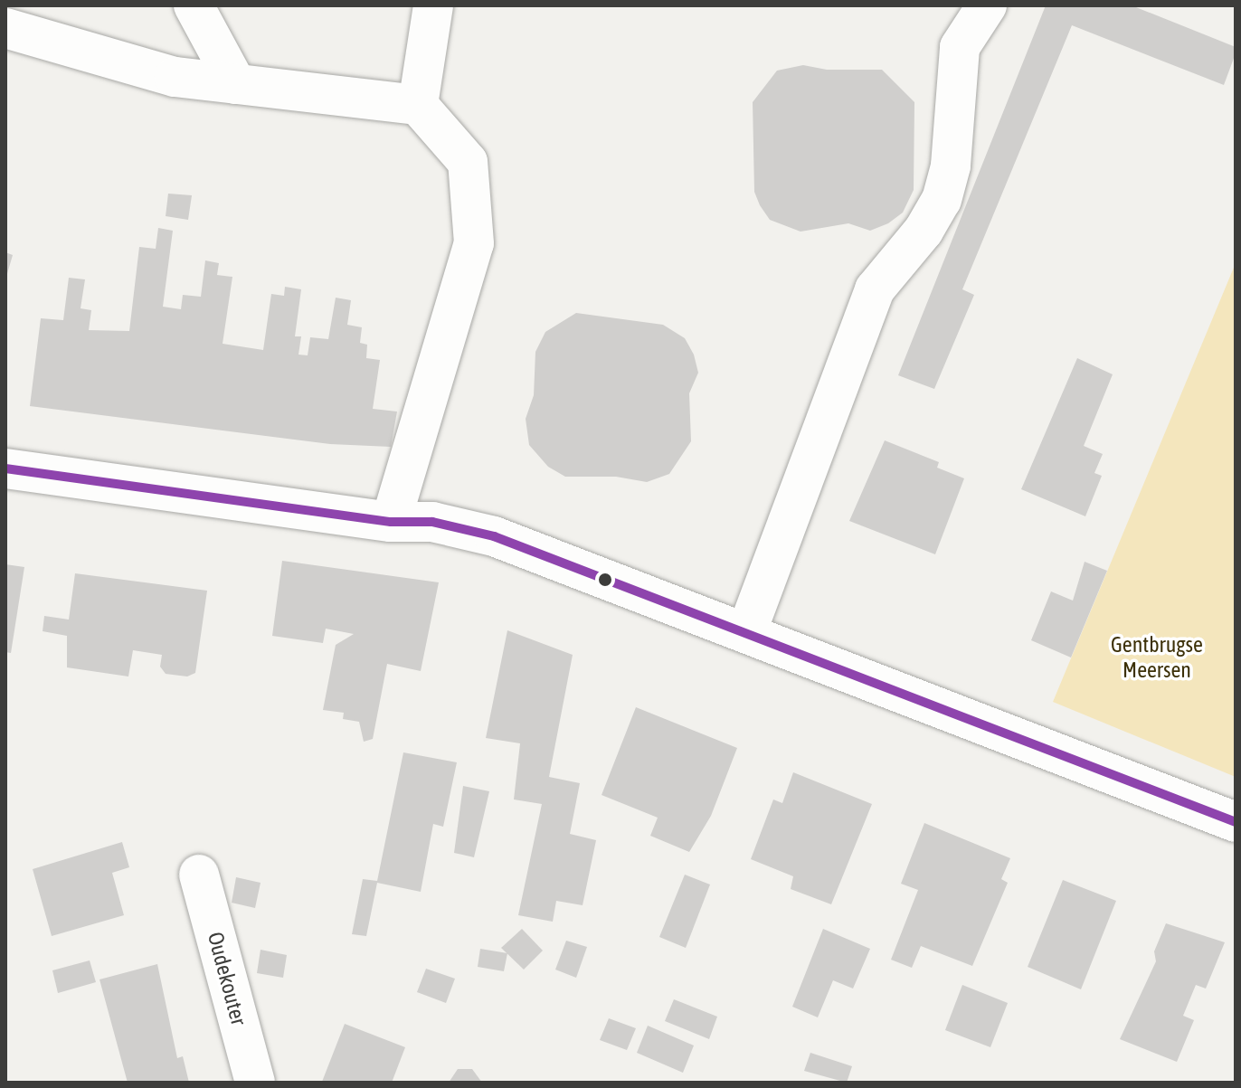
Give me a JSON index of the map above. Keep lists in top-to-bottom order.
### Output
{
  "streets": {
    "street": ["Oudekouter"]
  },
  "parks": ["Gentbrugse Meersen"]
}
